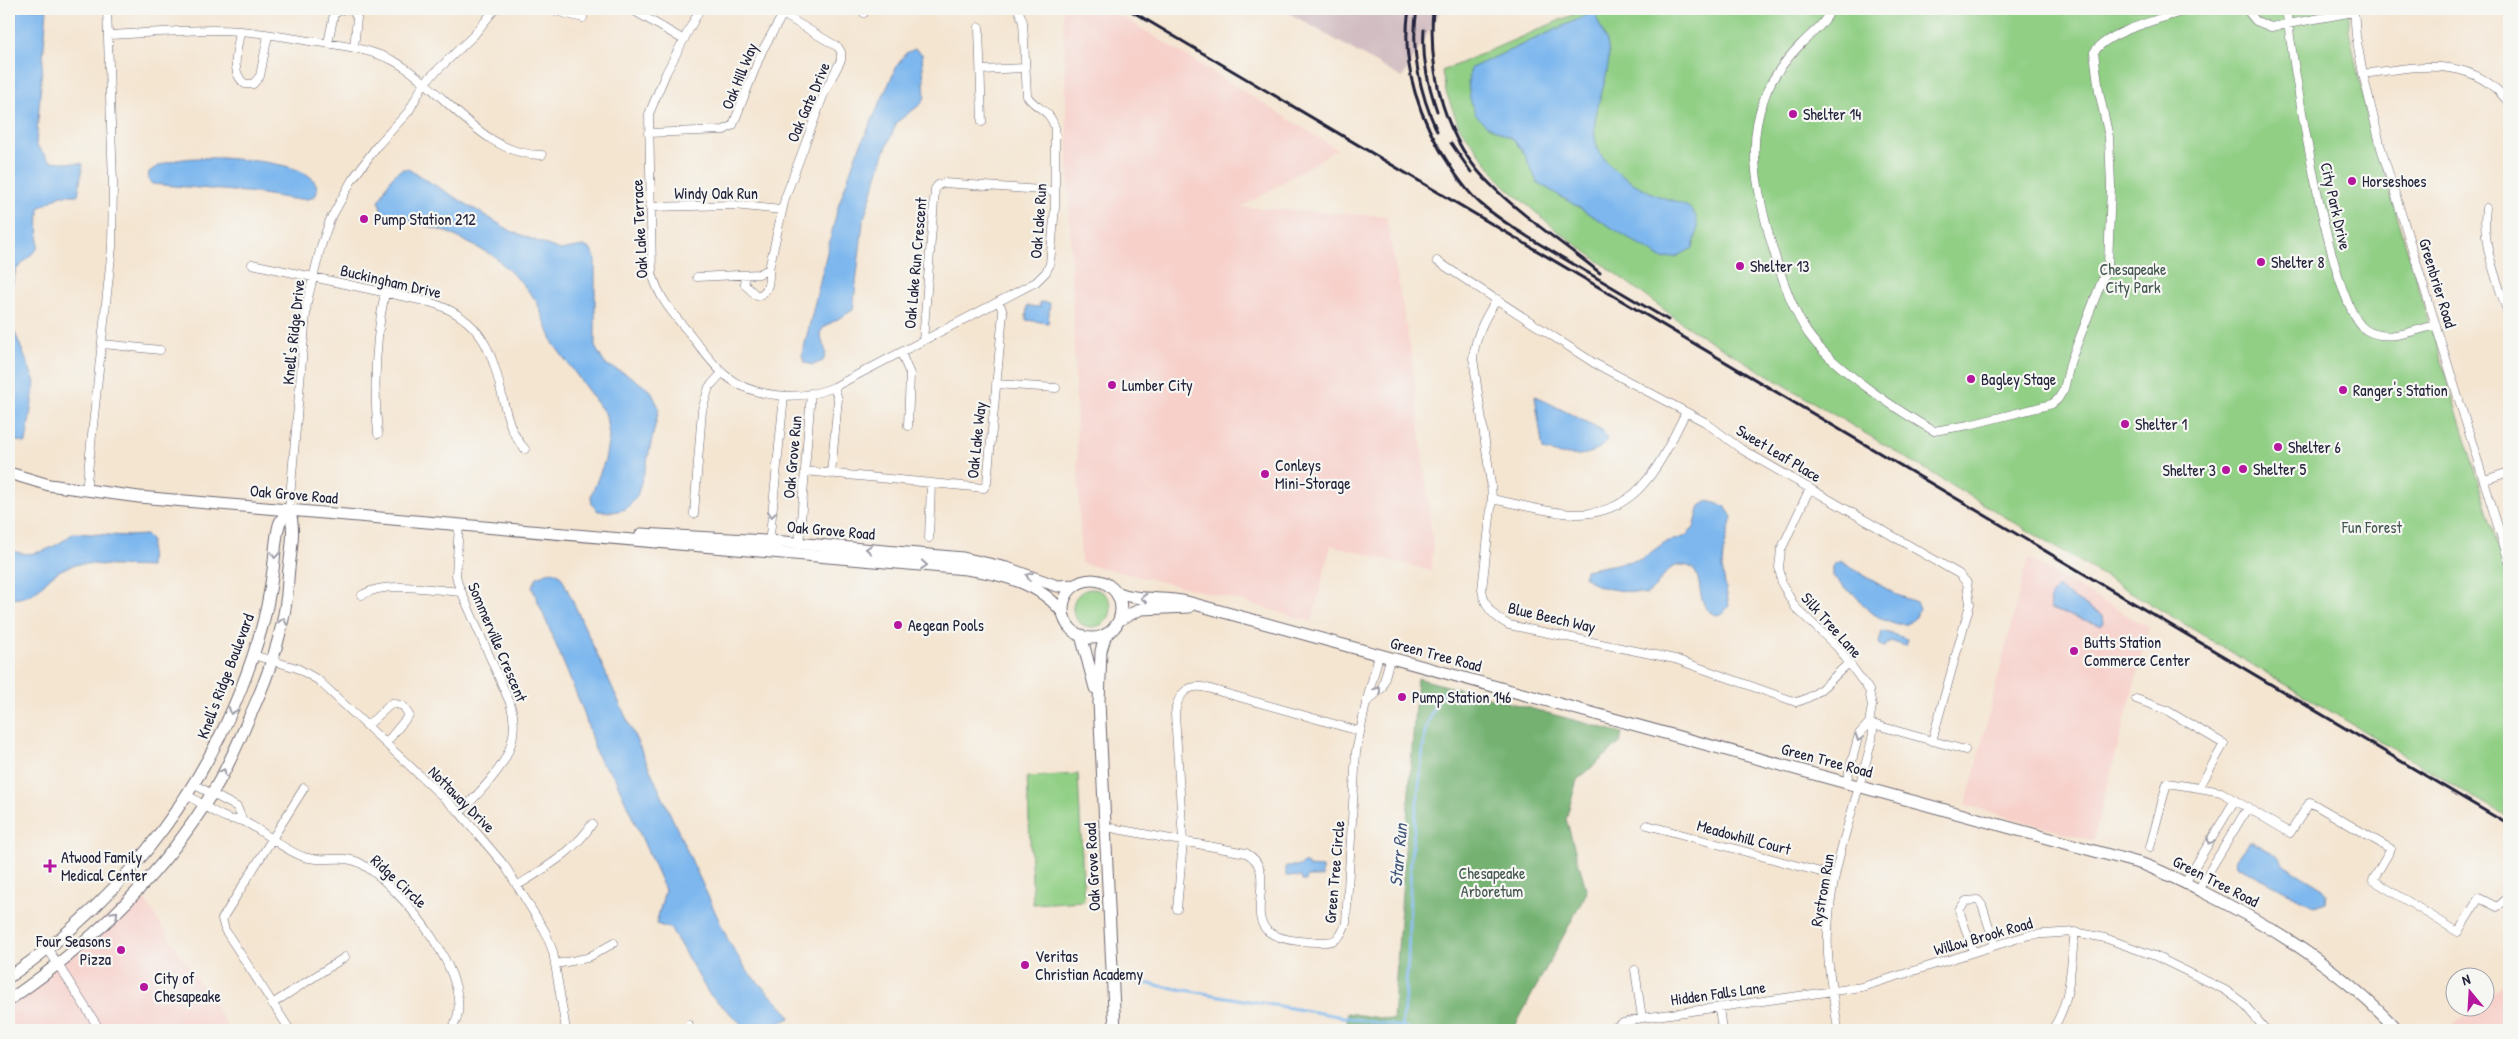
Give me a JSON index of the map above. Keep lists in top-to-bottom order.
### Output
{
  "streets": {
    "street": [
      "Oak Hill Way",
      "Oak Gate Drive",
      "Windy Oak Run",
      "City Park Drive",
      "Oak Lake Run",
      "Oak Lake Terrace",
      "Oak Lake Run Crescent",
      "Buckingham Drive",
      "Greenbrier Road",
      "Knell's Ridge Drive",
      "Oak Lake Way",
      "Sweet Leaf Place",
      "Oak Grove Run",
      "Oak Grove Road",
      "Blue Beech Way",
      "Silk Tree Lane",
      "Sommerville Crescent",
      "Green Tree Road",
      "Knell's Ridge Boulevard",
      "Nottaway Drive",
      "Meadowhill Court",
      "Green Tree Circle",
      "Ridge Circle",
      "Rystrom Run",
      "Willow Brook Road",
      "Hidden Falls Lane"
    ]
  },
  "crossings": [
    ["Oak Hill Way", "Oak Gate Drive"],
    ["Oak Hill Way", "Oak Lake Terrace"],
    ["Oak Gate Drive", "Windy Oak Run"],
    ["Windy Oak Run", "Oak Lake Terrace"],
    ["City Park Drive", "Greenbrier Road"],
    ["Oak Lake Run", "Oak Lake Terrace"],
    ["Oak Lake Run", "Oak Lake Run Crescent"],
    ["Oak Lake Run", "Oak Lake Way"],
    ["Oak Lake Run", "Oak Grove Run"],
    ["Oak Lake Terrace", "Oak Grove Run"],
    ["Buckingham Drive", "Knell's Ridge Drive"],
    ["Knell's Ridge Drive", "Oak Grove Road"],
    ["Knell's Ridge Drive", "Knell's Ridge Boulevard"],
    ["Oak Lake Way", "Oak Grove Run"],
    ["Sweet Leaf Place", "Blue Beech Way"],
    ["Sweet Leaf Place", "Silk Tree Lane"],
    ["Oak Grove Run", "Oak Grove Road"],
    ["Oak Grove Road", "Sommerville Crescent"],
    ["Oak Grove Road", "Green Tree Road"],
    ["Oak Grove Road", "Knell's Ridge Boulevard"],
    ["Oak Grove Road", "Green Tree Circle"],
    ["Blue Beech Way", "Silk Tree Lane"],
    ["Silk Tree Lane", "Green Tree Road"],
    ["Silk Tree Lane", "Rystrom Run"],
    ["Sommerville Crescent", "Nottaway Drive"],
    ["Green Tree Road", "Green Tree Circle"],
    ["Green Tree Road", "Rystrom Run"],
    ["Knell's Ridge Boulevard", "Nottaway Drive"],
    ["Knell's Ridge Boulevard", "Ridge Circle"],
    ["Meadowhill Court", "Rystrom Run"],
    ["Rystrom Run", "Willow Brook Road"],
    ["Rystrom Run", "Hidden Falls Lane"],
    ["Willow Brook Road", "Hidden Falls Lane"]
  ],
  "water": ["Starr Run"],
  "parks": ["Chesapeake City Park", "Fun Forest", "Chesapeake Arboretum"],
  "places": {
    "other": [
      "Shelter 14",
      "Horseshoes",
      "Pump Station 212",
      "Shelter 8",
      "Shelter 13",
      "Bagley Stage",
      "Lumber City",
      "Ranger's Station",
      "Shelter 1",
      "Shelter 6",
      "Shelter 5",
      "Shelter 3",
      "Conleys Mini-Storage",
      "Aegean Pools",
      "Butts Station Commerce Center",
      "Pump Station 146",
      "Four Seasons Pizza",
      "Veritas Christian Academy",
      "City of Chesapeake"
    ],
    "health": ["Atwood Family Medical Center"]
  },
  "north": "top"
}
